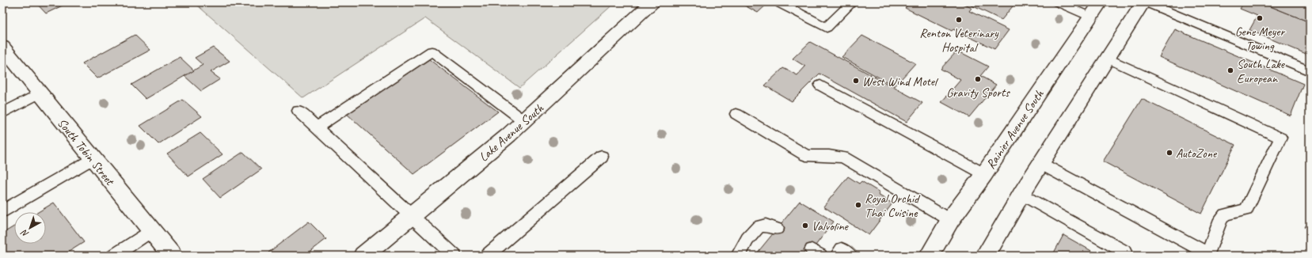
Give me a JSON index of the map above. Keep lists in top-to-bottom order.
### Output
{
  "streets": {
    "main road": ["Rainier Avenue South", "Lake Avenue South", "South Tobin Street"]
  },
  "places": [
    "Gene Meyer Towing",
    "Renton Veterinary Hospital",
    "South Lake European",
    "Gravity Sports",
    "West Wind Motel",
    "AutoZone",
    "Royal Orchid Thai Cuisine",
    "Valvoline"
  ],
  "north": "bottom left"
}
